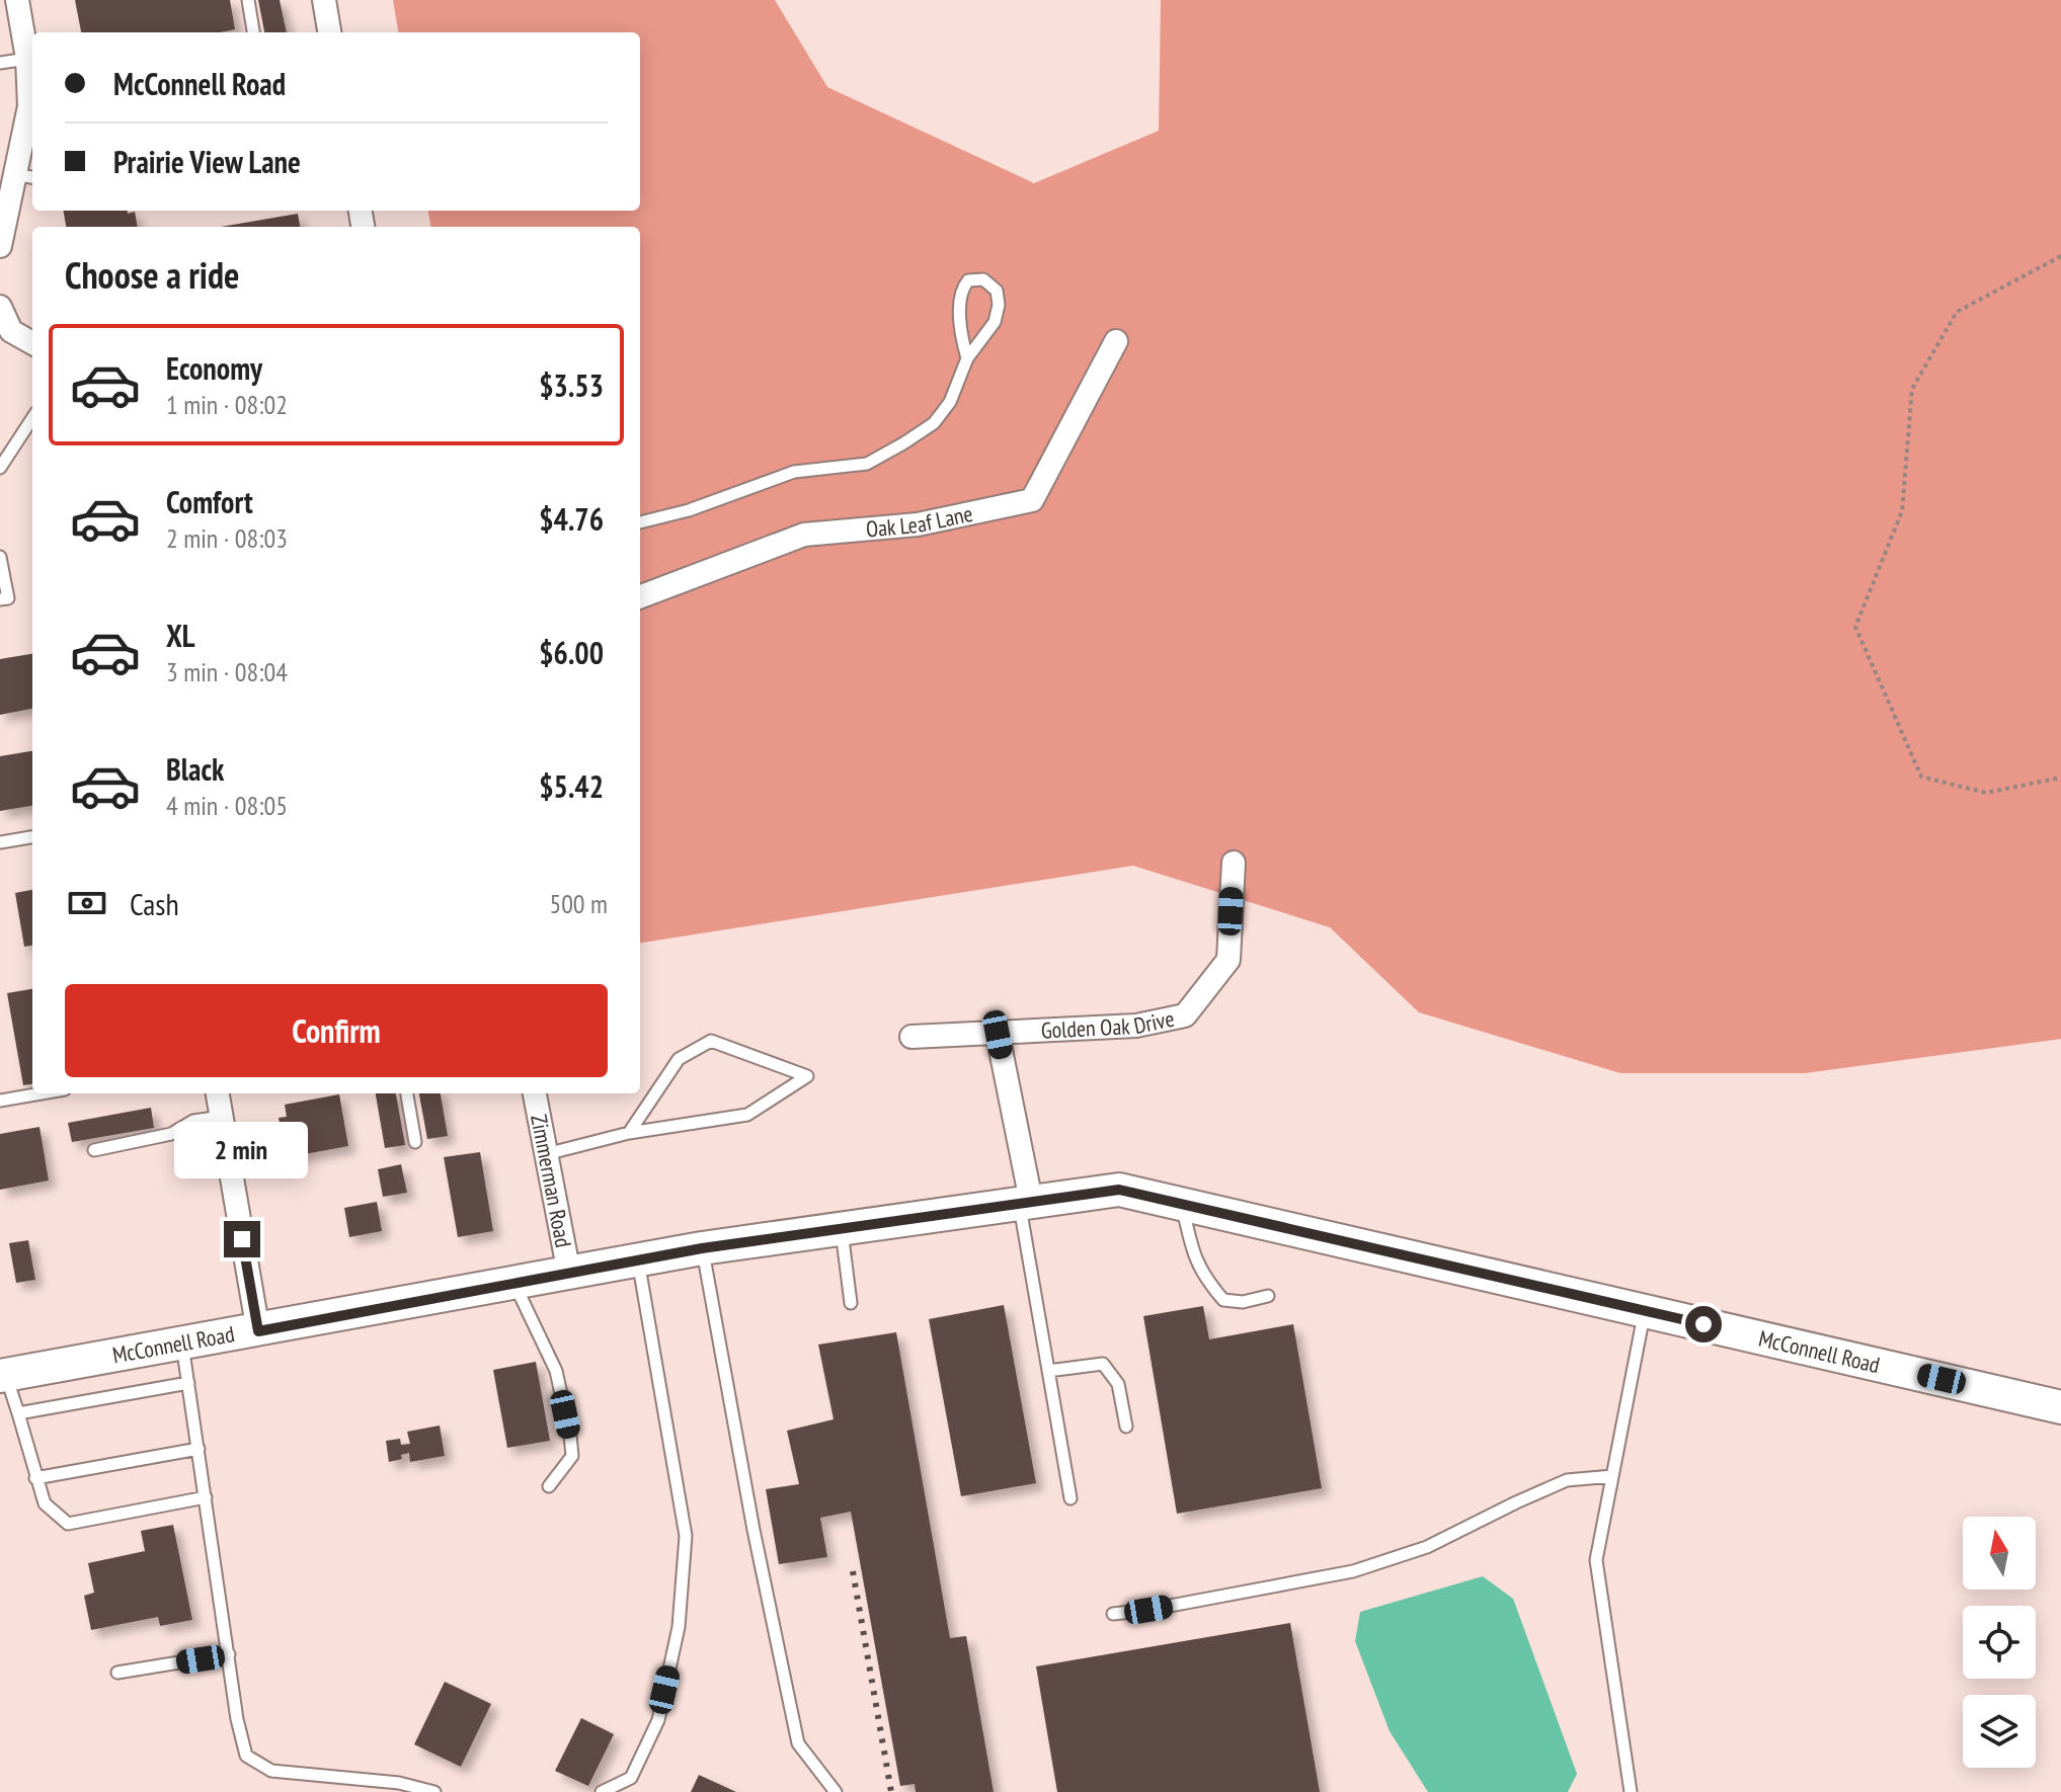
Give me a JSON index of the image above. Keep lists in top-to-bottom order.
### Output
{
  "streets": {
    "street": [
      "Oak Leaf Lane",
      "Golden Oak Drive",
      "Zimmerman Road",
      "McConnell Road"
    ]
  },
  "crossings": [
    ["Zimmerman Road", "McConnell Road"]
  ],
  "north": "top",
  "page": {
    "banner": ["McConnell Road", "Prairie View Lane"],
    "heading": "Choose a ride",
    "list": [
      {
        "name": "Economy",
        "note": "1 min · 08:02",
        "value": "$3.53"
      },
      {
        "name": "Comfort",
        "note": "2 min · 08:03",
        "value": "$4.76"
      },
      {
        "name": "XL",
        "note": "3 min · 08:04",
        "value": "$6.00"
      },
      {
        "name": "Black",
        "note": "4 min · 08:05",
        "value": "$5.42"
      }
    ],
    "pay": ["Cash", "500 m"],
    "buttons": "Confirm",
    "bubble": "2 min"
  }
}
